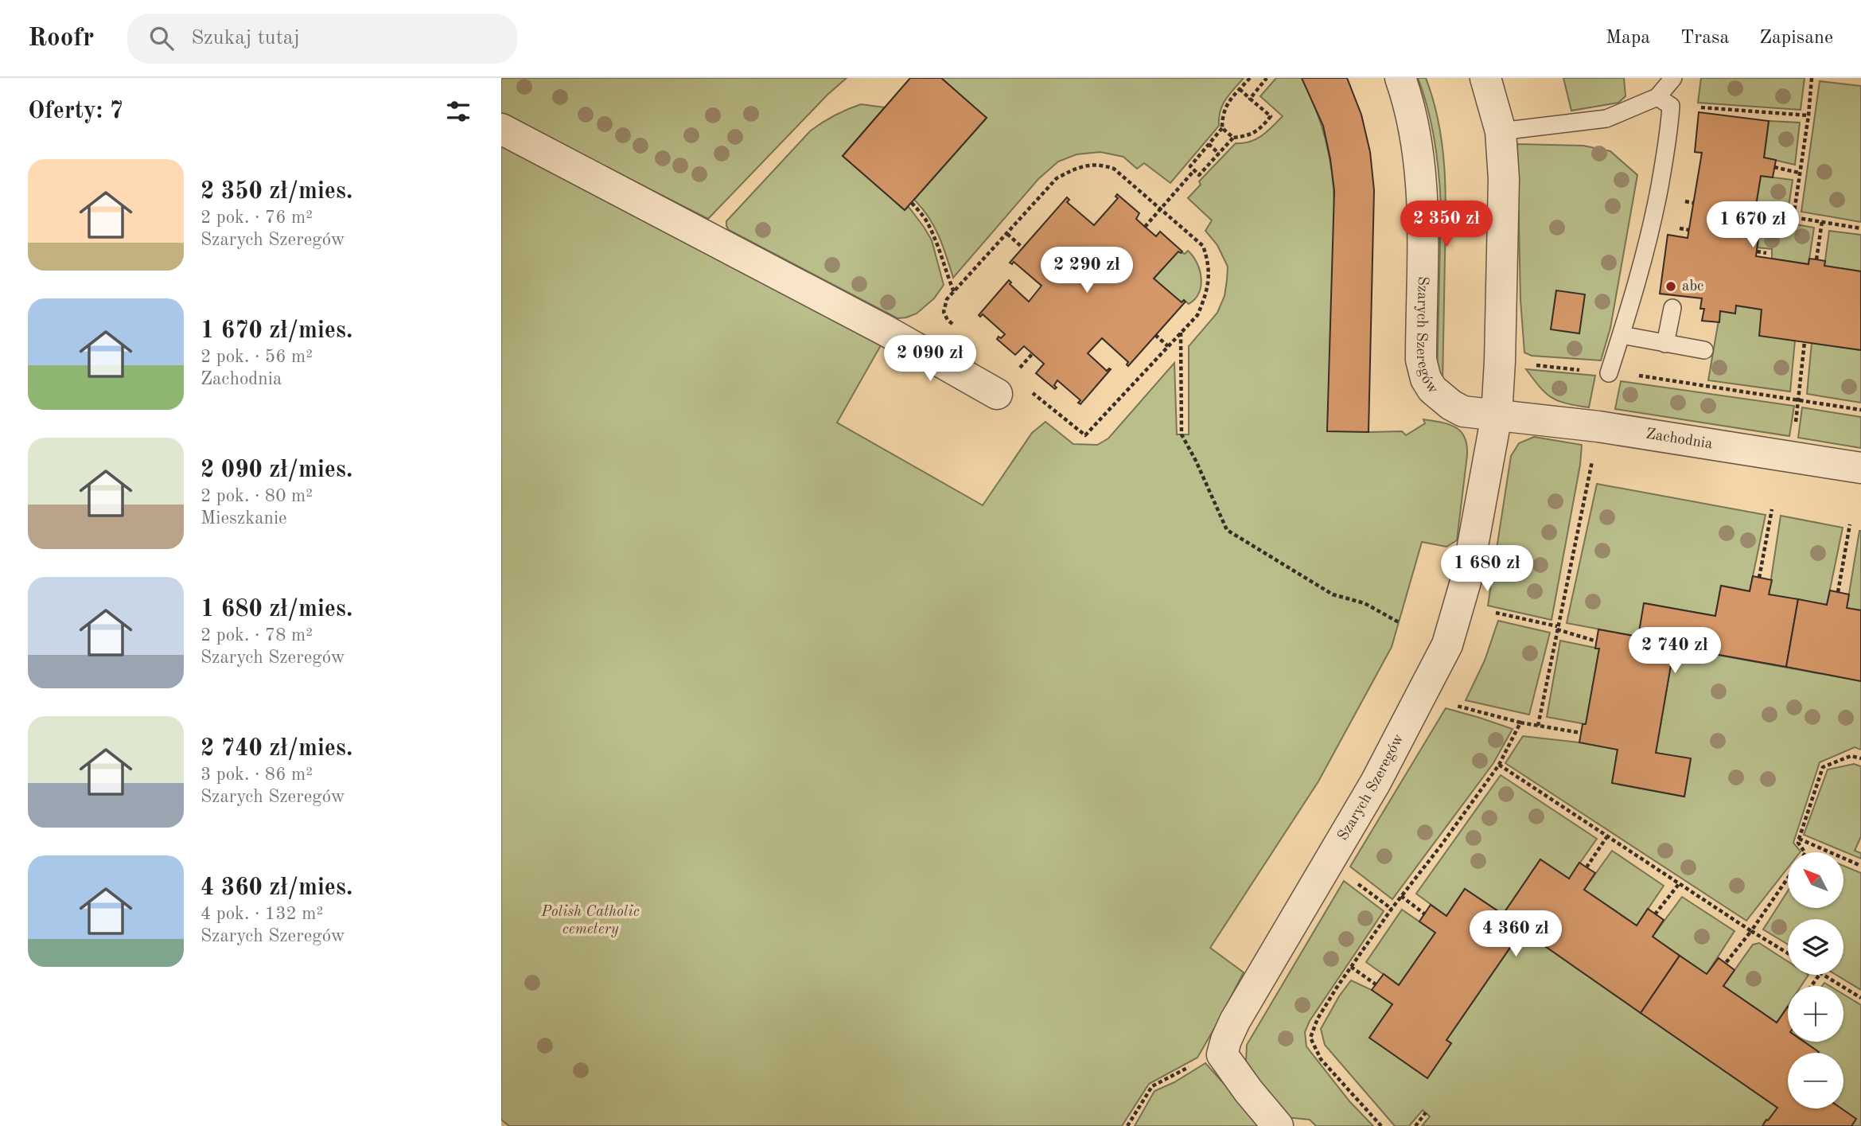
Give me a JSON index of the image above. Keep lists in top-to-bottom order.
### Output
{
  "streets": {
    "street": ["Szarych Szeregów", "Zachodnia"]
  },
  "crossings": [
    ["Szarych Szeregów", "Zachodnia"]
  ],
  "parks": ["Polish Catholic cemetery"],
  "places": ["abc"],
  "north": "top left",
  "page": {
    "header": "Roofr",
    "search": "Szukaj tutaj",
    "nav": ["Mapa", "Trasa", "Zapisane"],
    "heading": "Oferty: 7",
    "list": [
      {
        "name": "2 350 zł/mies.",
        "note": "2 pok. · 76 m² · Szarych Szeregów"
      },
      {
        "name": "1 670 zł/mies.",
        "note": "2 pok. · 56 m² · Zachodnia"
      },
      {
        "name": "2 090 zł/mies.",
        "note": "2 pok. · 80 m² · Mieszkanie"
      },
      {
        "name": "1 680 zł/mies.",
        "note": "2 pok. · 78 m² · Szarych Szeregów"
      },
      {
        "name": "2 740 zł/mies.",
        "note": "3 pok. · 86 m² · Szarych Szeregów"
      },
      {
        "name": "4 360 zł/mies.",
        "note": "4 pok. · 132 m² · Szarych Szeregów"
      }
    ],
    "price": [
      "2 350 zł",
      "1 670 zł",
      "2 290 zł",
      "2 090 zł",
      "1 680 zł",
      "2 740 zł",
      "4 360 zł"
    ],
    "map_buttons": ["+", "−"]
  }
}
